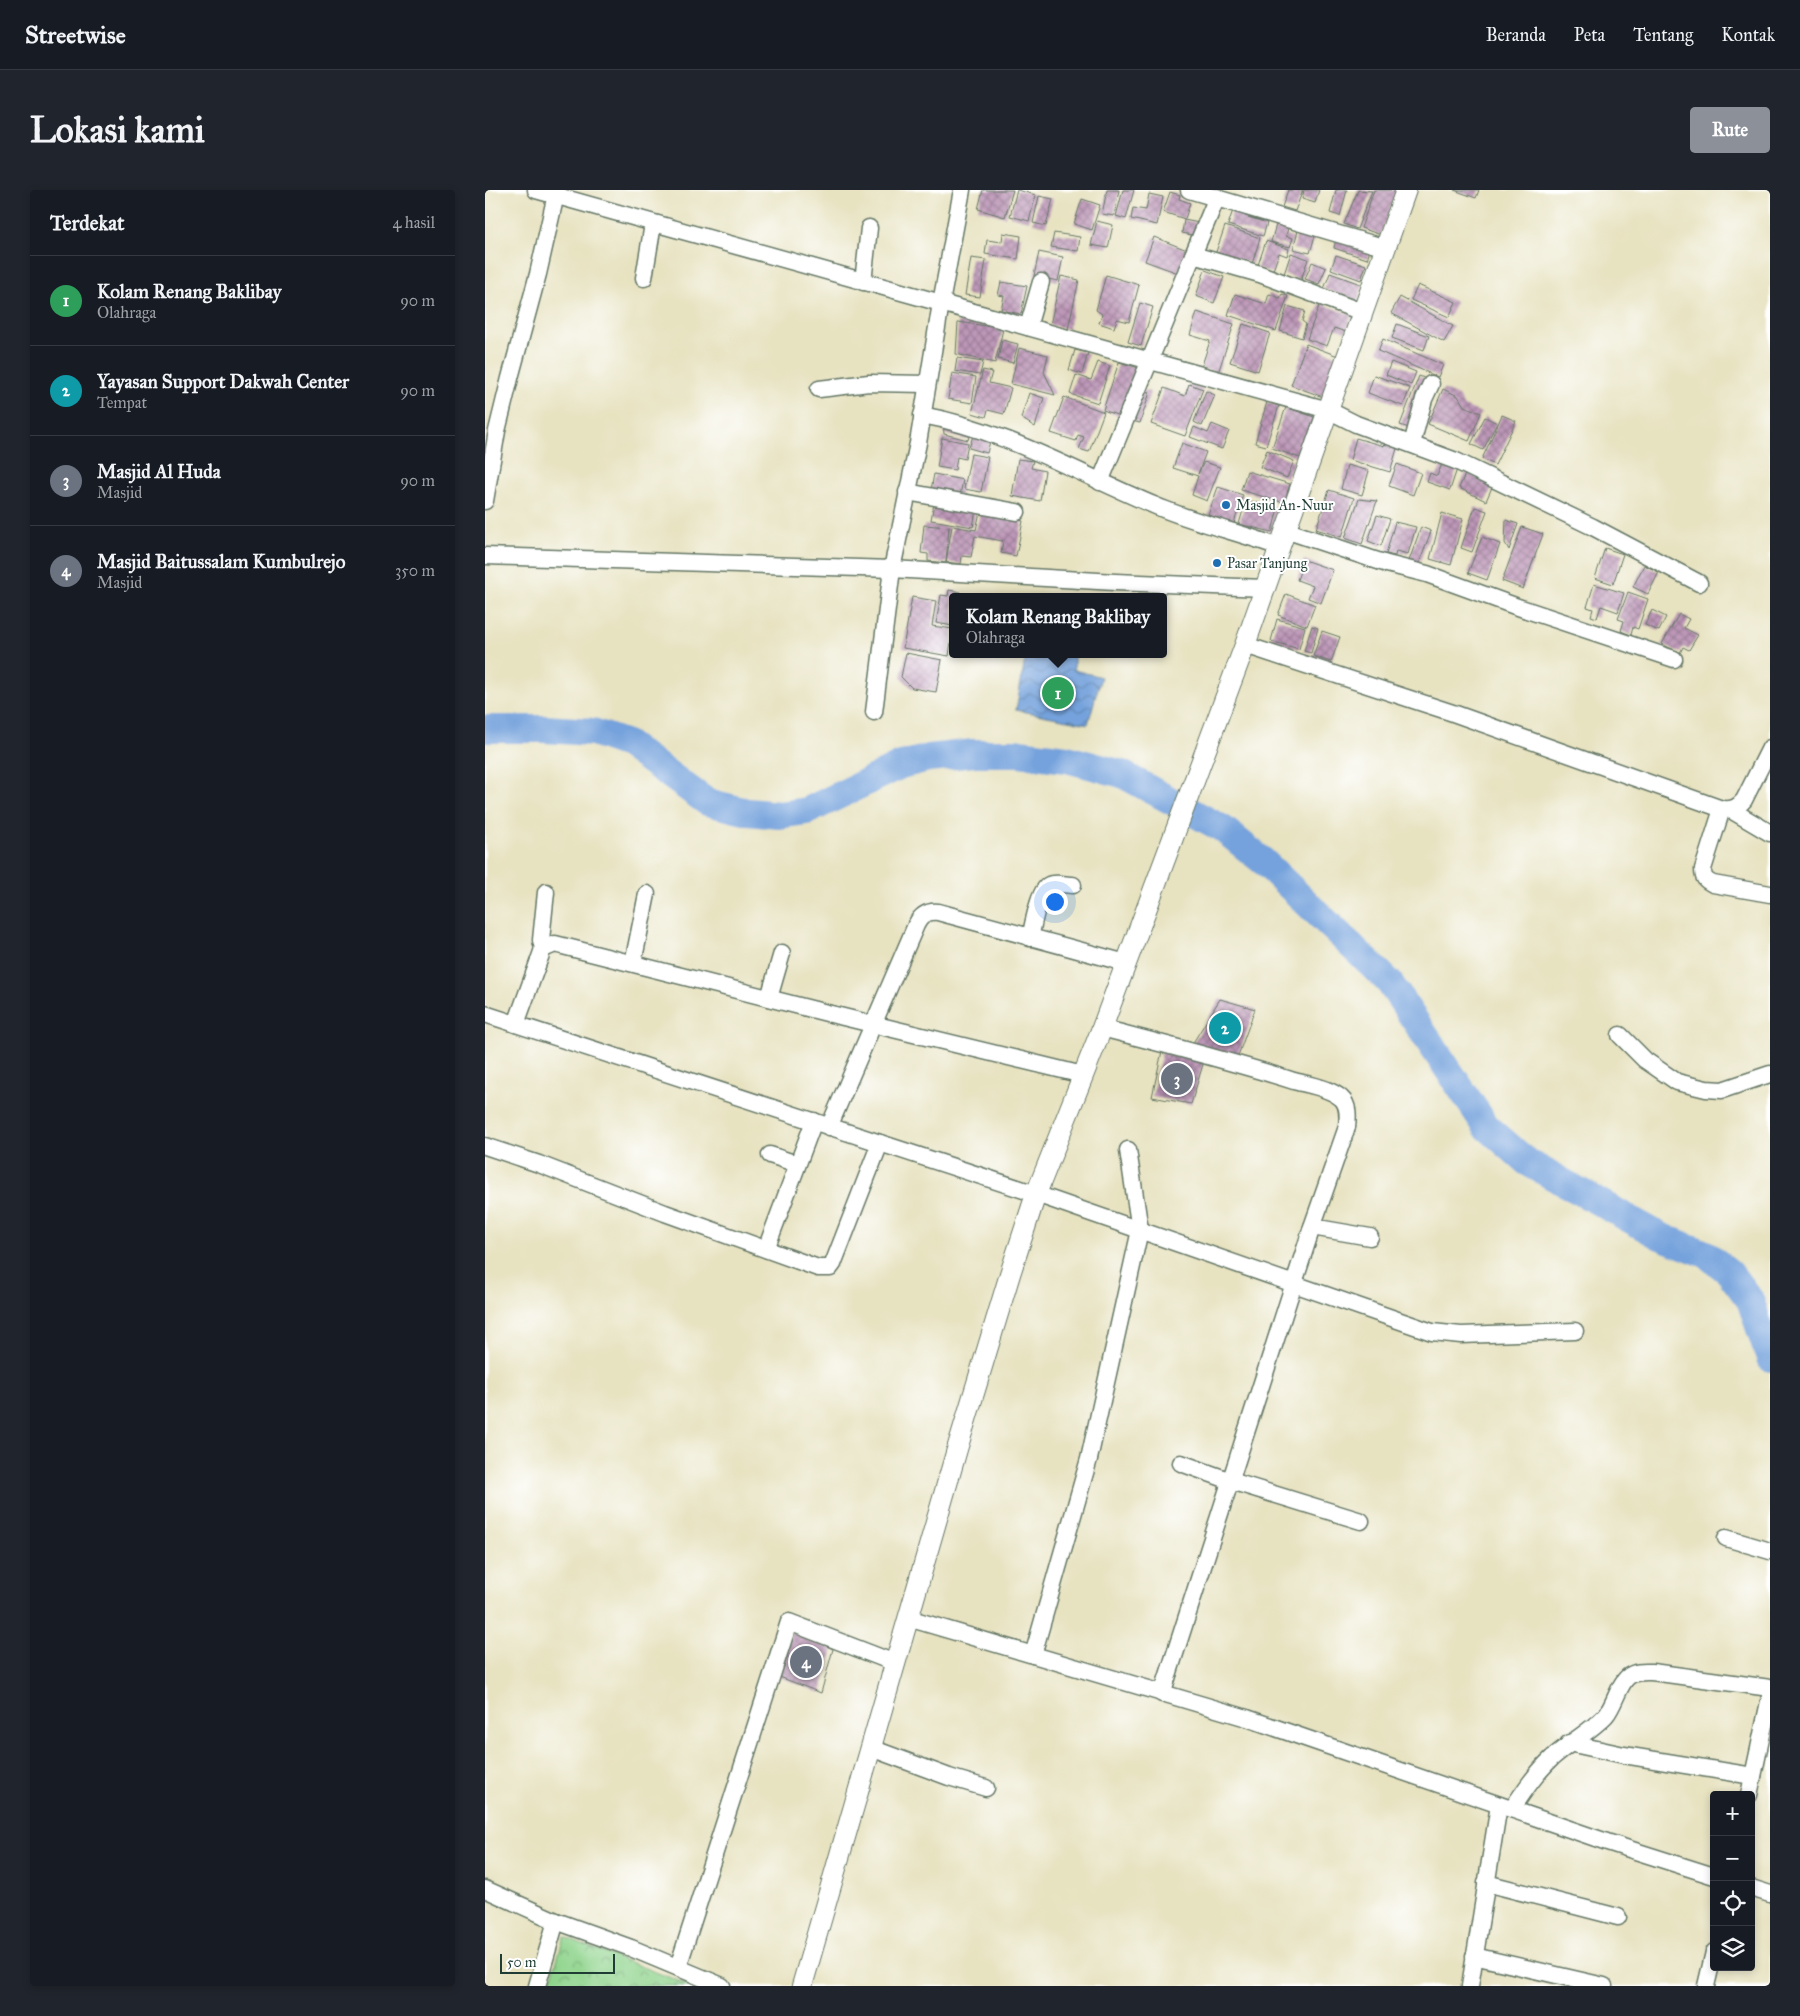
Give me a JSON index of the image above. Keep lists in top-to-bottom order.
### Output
{
  "places": ["Masjid An-Nuur", "Pasar Tanjung"],
  "scale_bar": "50 m",
  "page": {
    "header": "Streetwise",
    "nav": [
      "Beranda",
      "Peta",
      "Tentang",
      "Kontak"
    ],
    "buttons": "Rute",
    "title": "Lokasi kami",
    "heading": ["Terdekat", "4 hasil"],
    "list": [
      {
        "mark": "1",
        "name": "Kolam Renang Baklibay",
        "note": "Olahraga",
        "value": "90 m"
      },
      {
        "mark": "2",
        "name": "Yayasan Support Dakwah Center",
        "note": "Tempat",
        "value": "90 m"
      },
      {
        "mark": "3",
        "name": "Masjid Al Huda",
        "note": "Masjid",
        "value": "90 m"
      },
      {
        "mark": "4",
        "name": "Masjid Baitussalam Kumbulrejo",
        "note": "Masjid",
        "value": "350 m"
      }
    ],
    "popup": ["Kolam Renang Baklibay", "Olahraga"],
    "pins": [
      "1",
      "2",
      "3",
      "4"
    ],
    "map_buttons": ["+", "−"],
    "scale": "50 m"
  }
}
